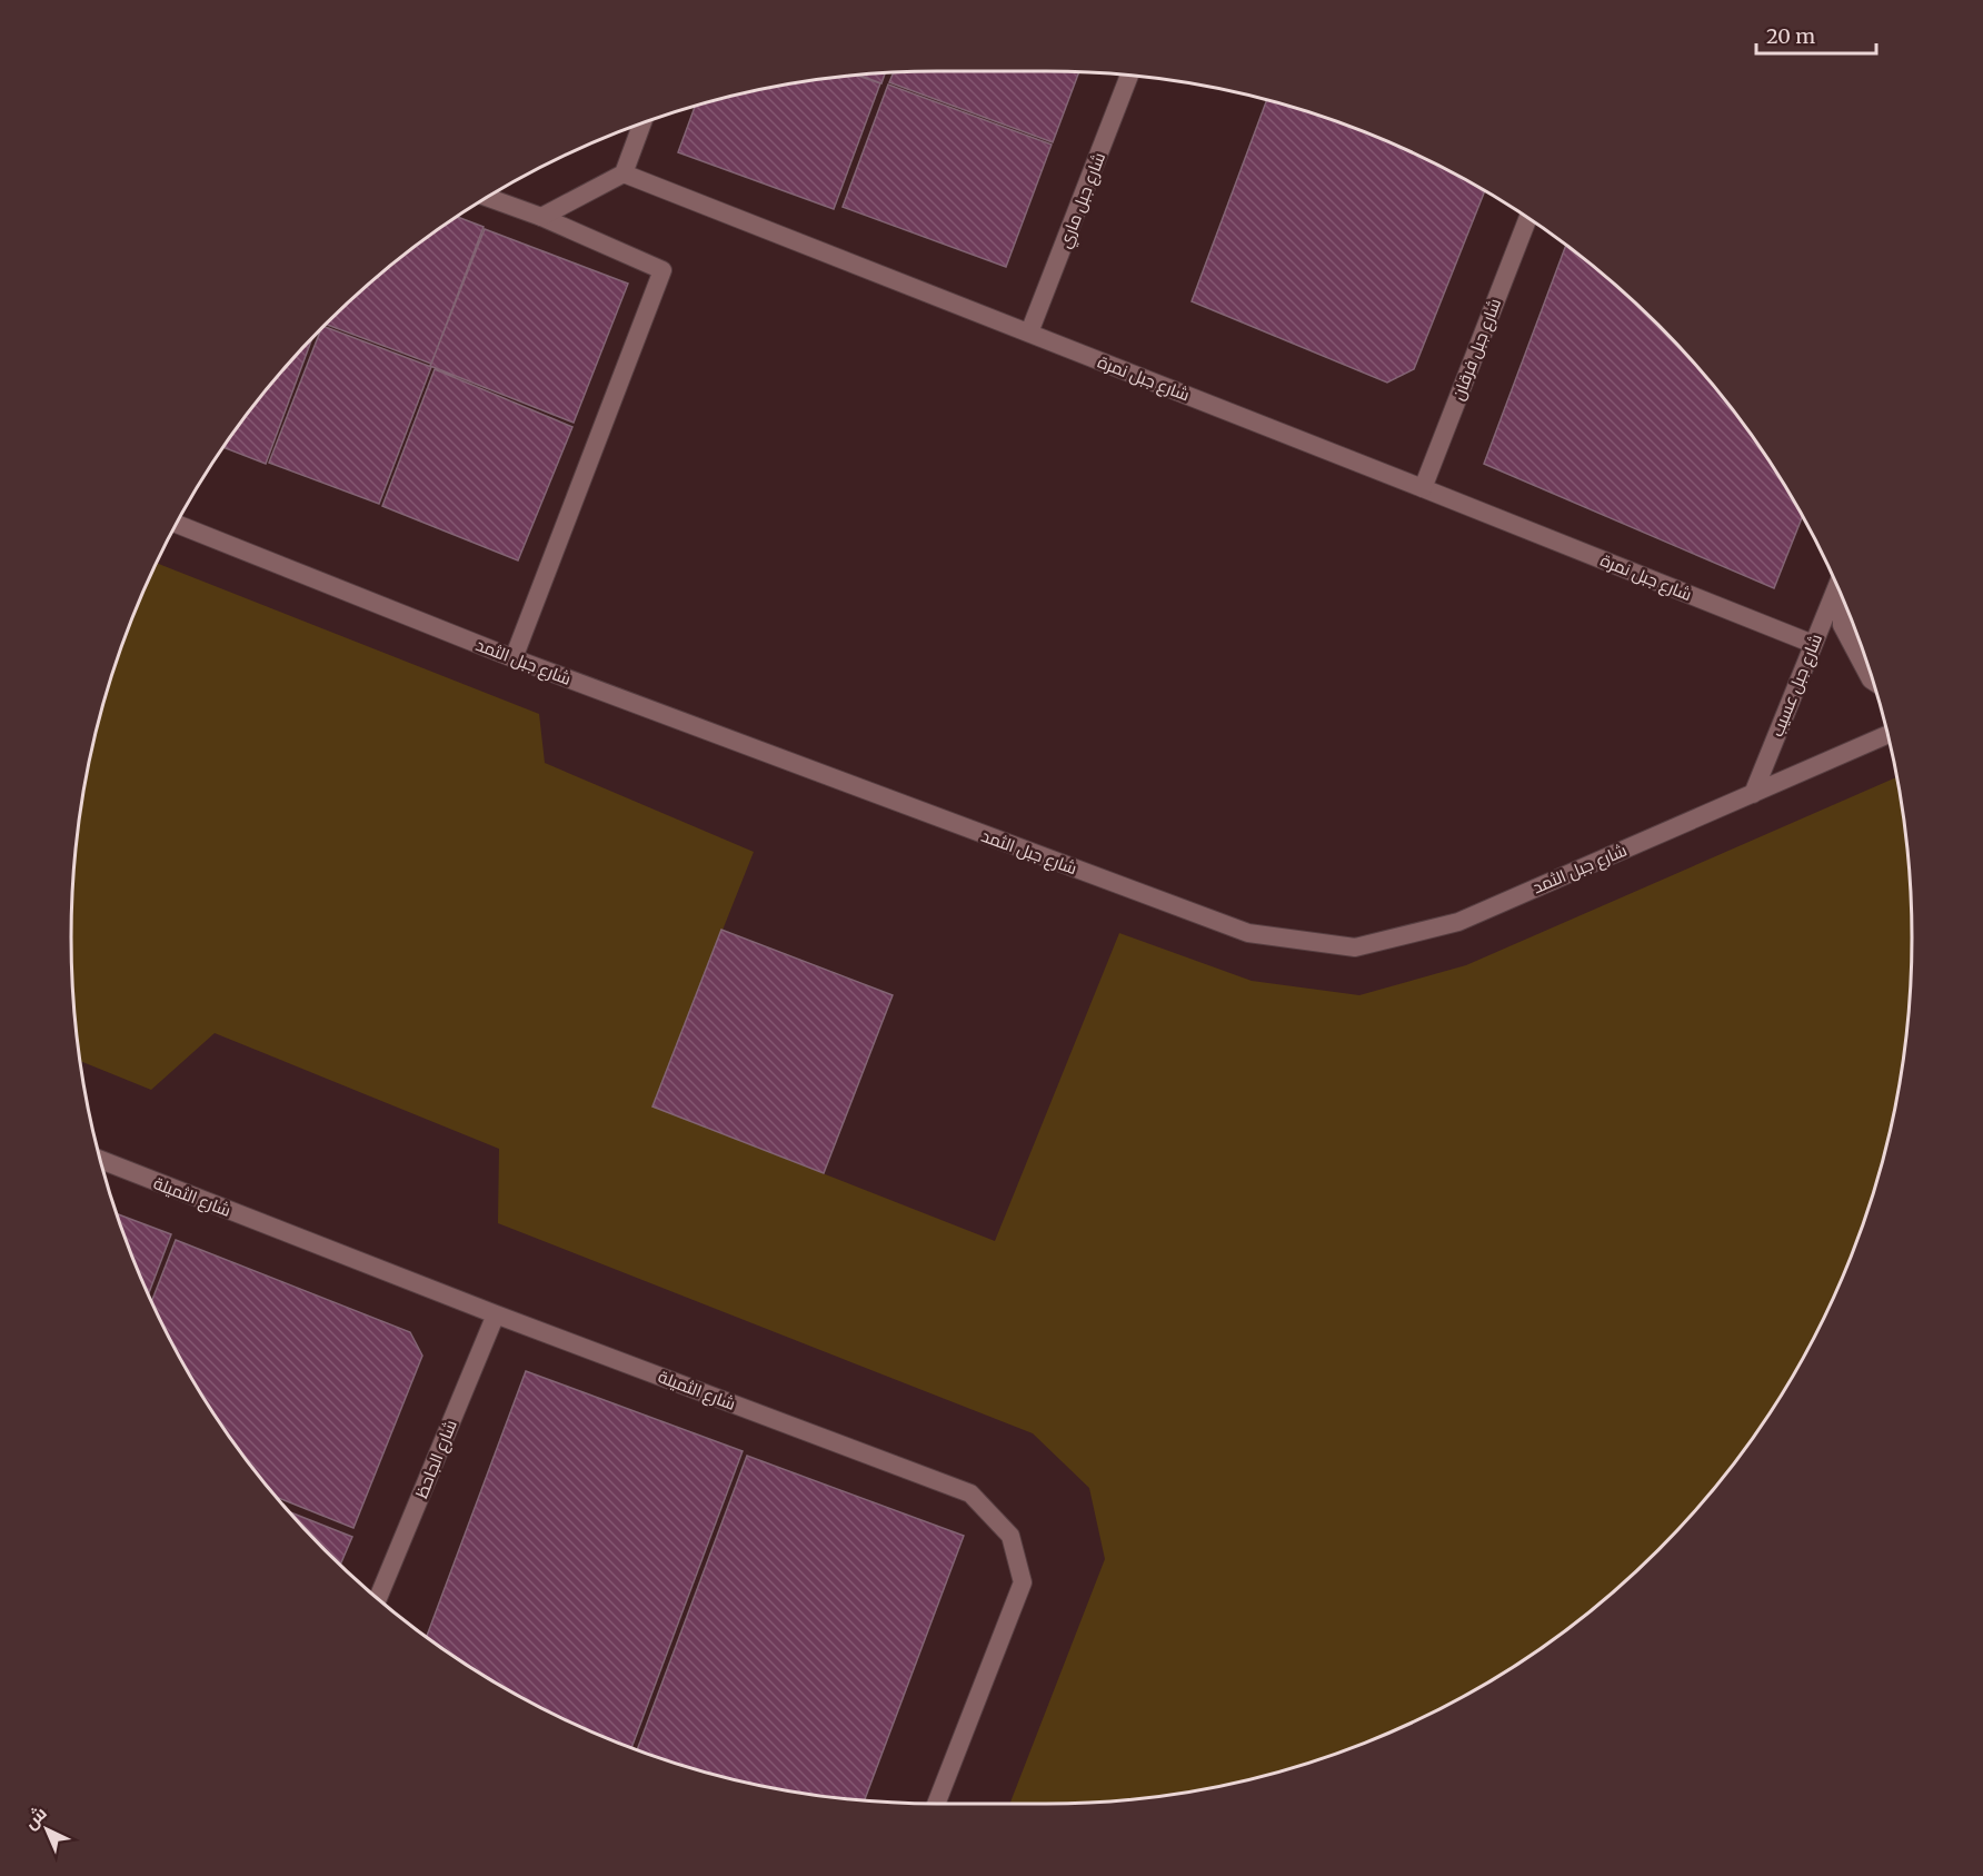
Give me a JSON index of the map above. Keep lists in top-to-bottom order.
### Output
{
  "streets": {
    "street": [
      "شارع جبل ماري",
      "شارع جبل فرقان",
      "شارع جبل نمرة",
      "شارع جبل الثمد",
      "شارع جبل عسيب",
      "شارع الثميلة",
      "شارع الجاحظ"
    ]
  },
  "crossings": [
    ["شارع جبل ماري", "شارع جبل نمرة"],
    ["شارع جبل فرقان", "شارع جبل نمرة"],
    ["شارع جبل نمرة", "شارع جبل عسيب"],
    ["شارع جبل الثمد", "شارع جبل عسيب"],
    ["شارع الثميلة", "شارع الجاحظ"]
  ],
  "scale_bar": "20 m",
  "north": "top left"
}
